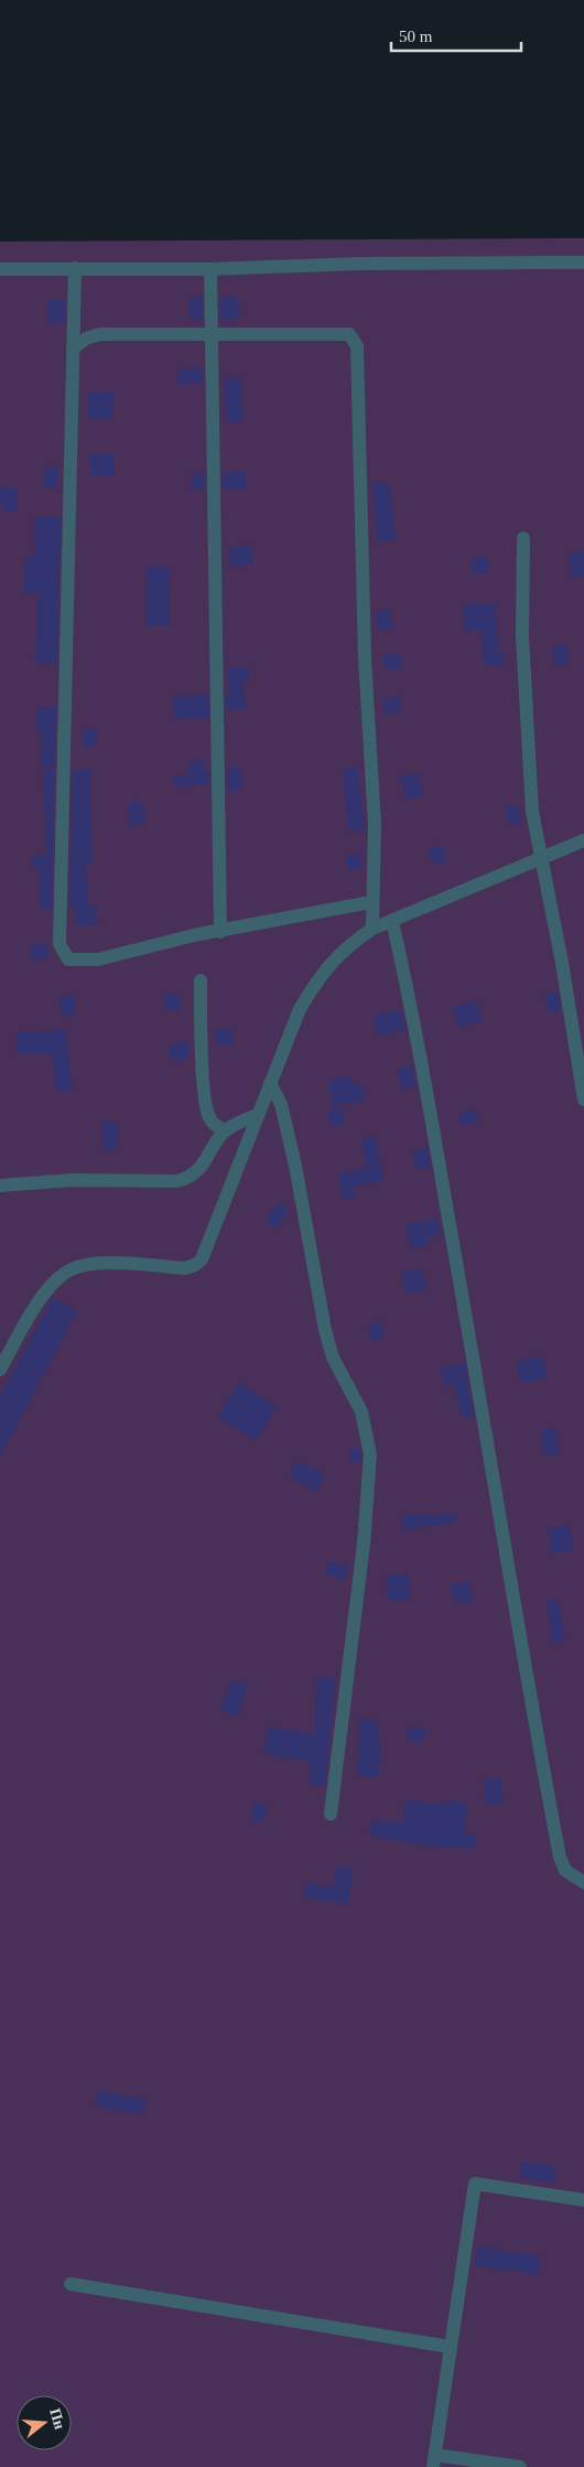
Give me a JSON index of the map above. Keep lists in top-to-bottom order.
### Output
{
  "scale_bar": "50 m",
  "north": "right"
}
